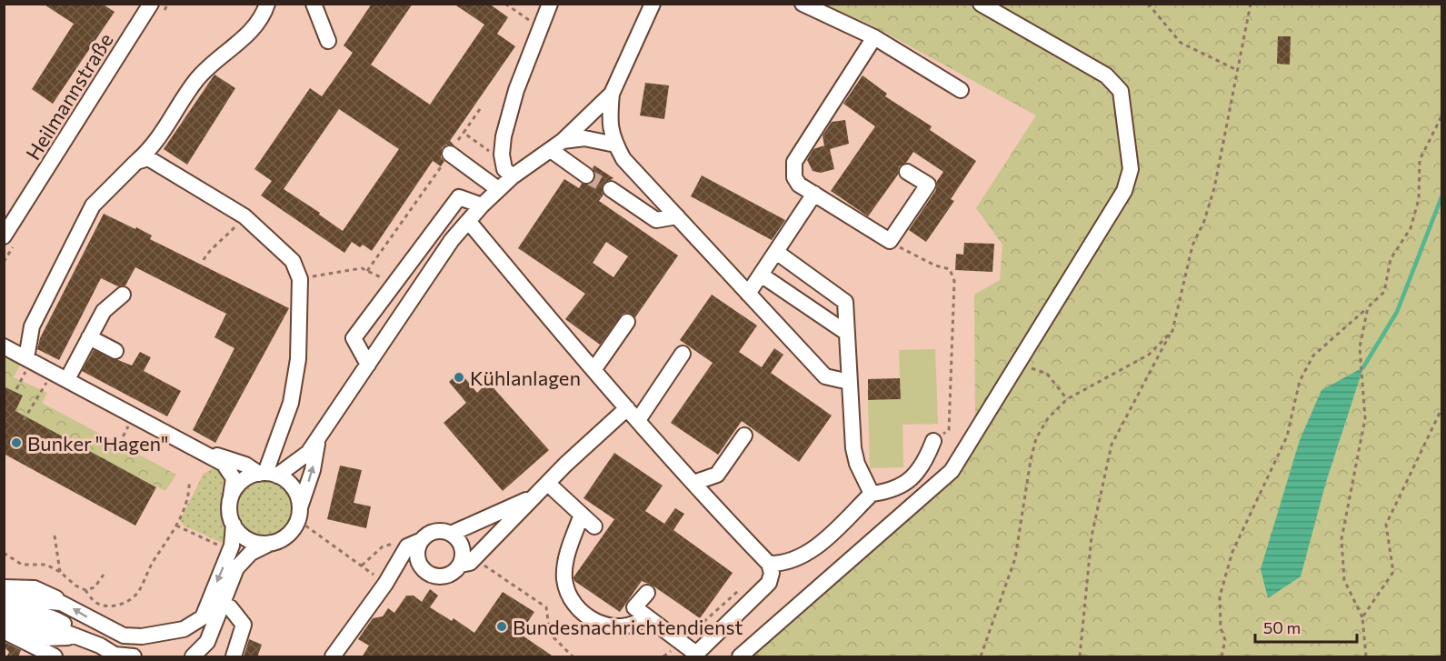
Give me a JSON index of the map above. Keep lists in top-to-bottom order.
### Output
{
  "streets": {
    "street": ["Heilmannstraße"]
  },
  "places": ["Kühlanlagen", "Bunker \"Hagen\"", "Bundesnachrichtendienst"],
  "scale_bar": "50 m"
}
